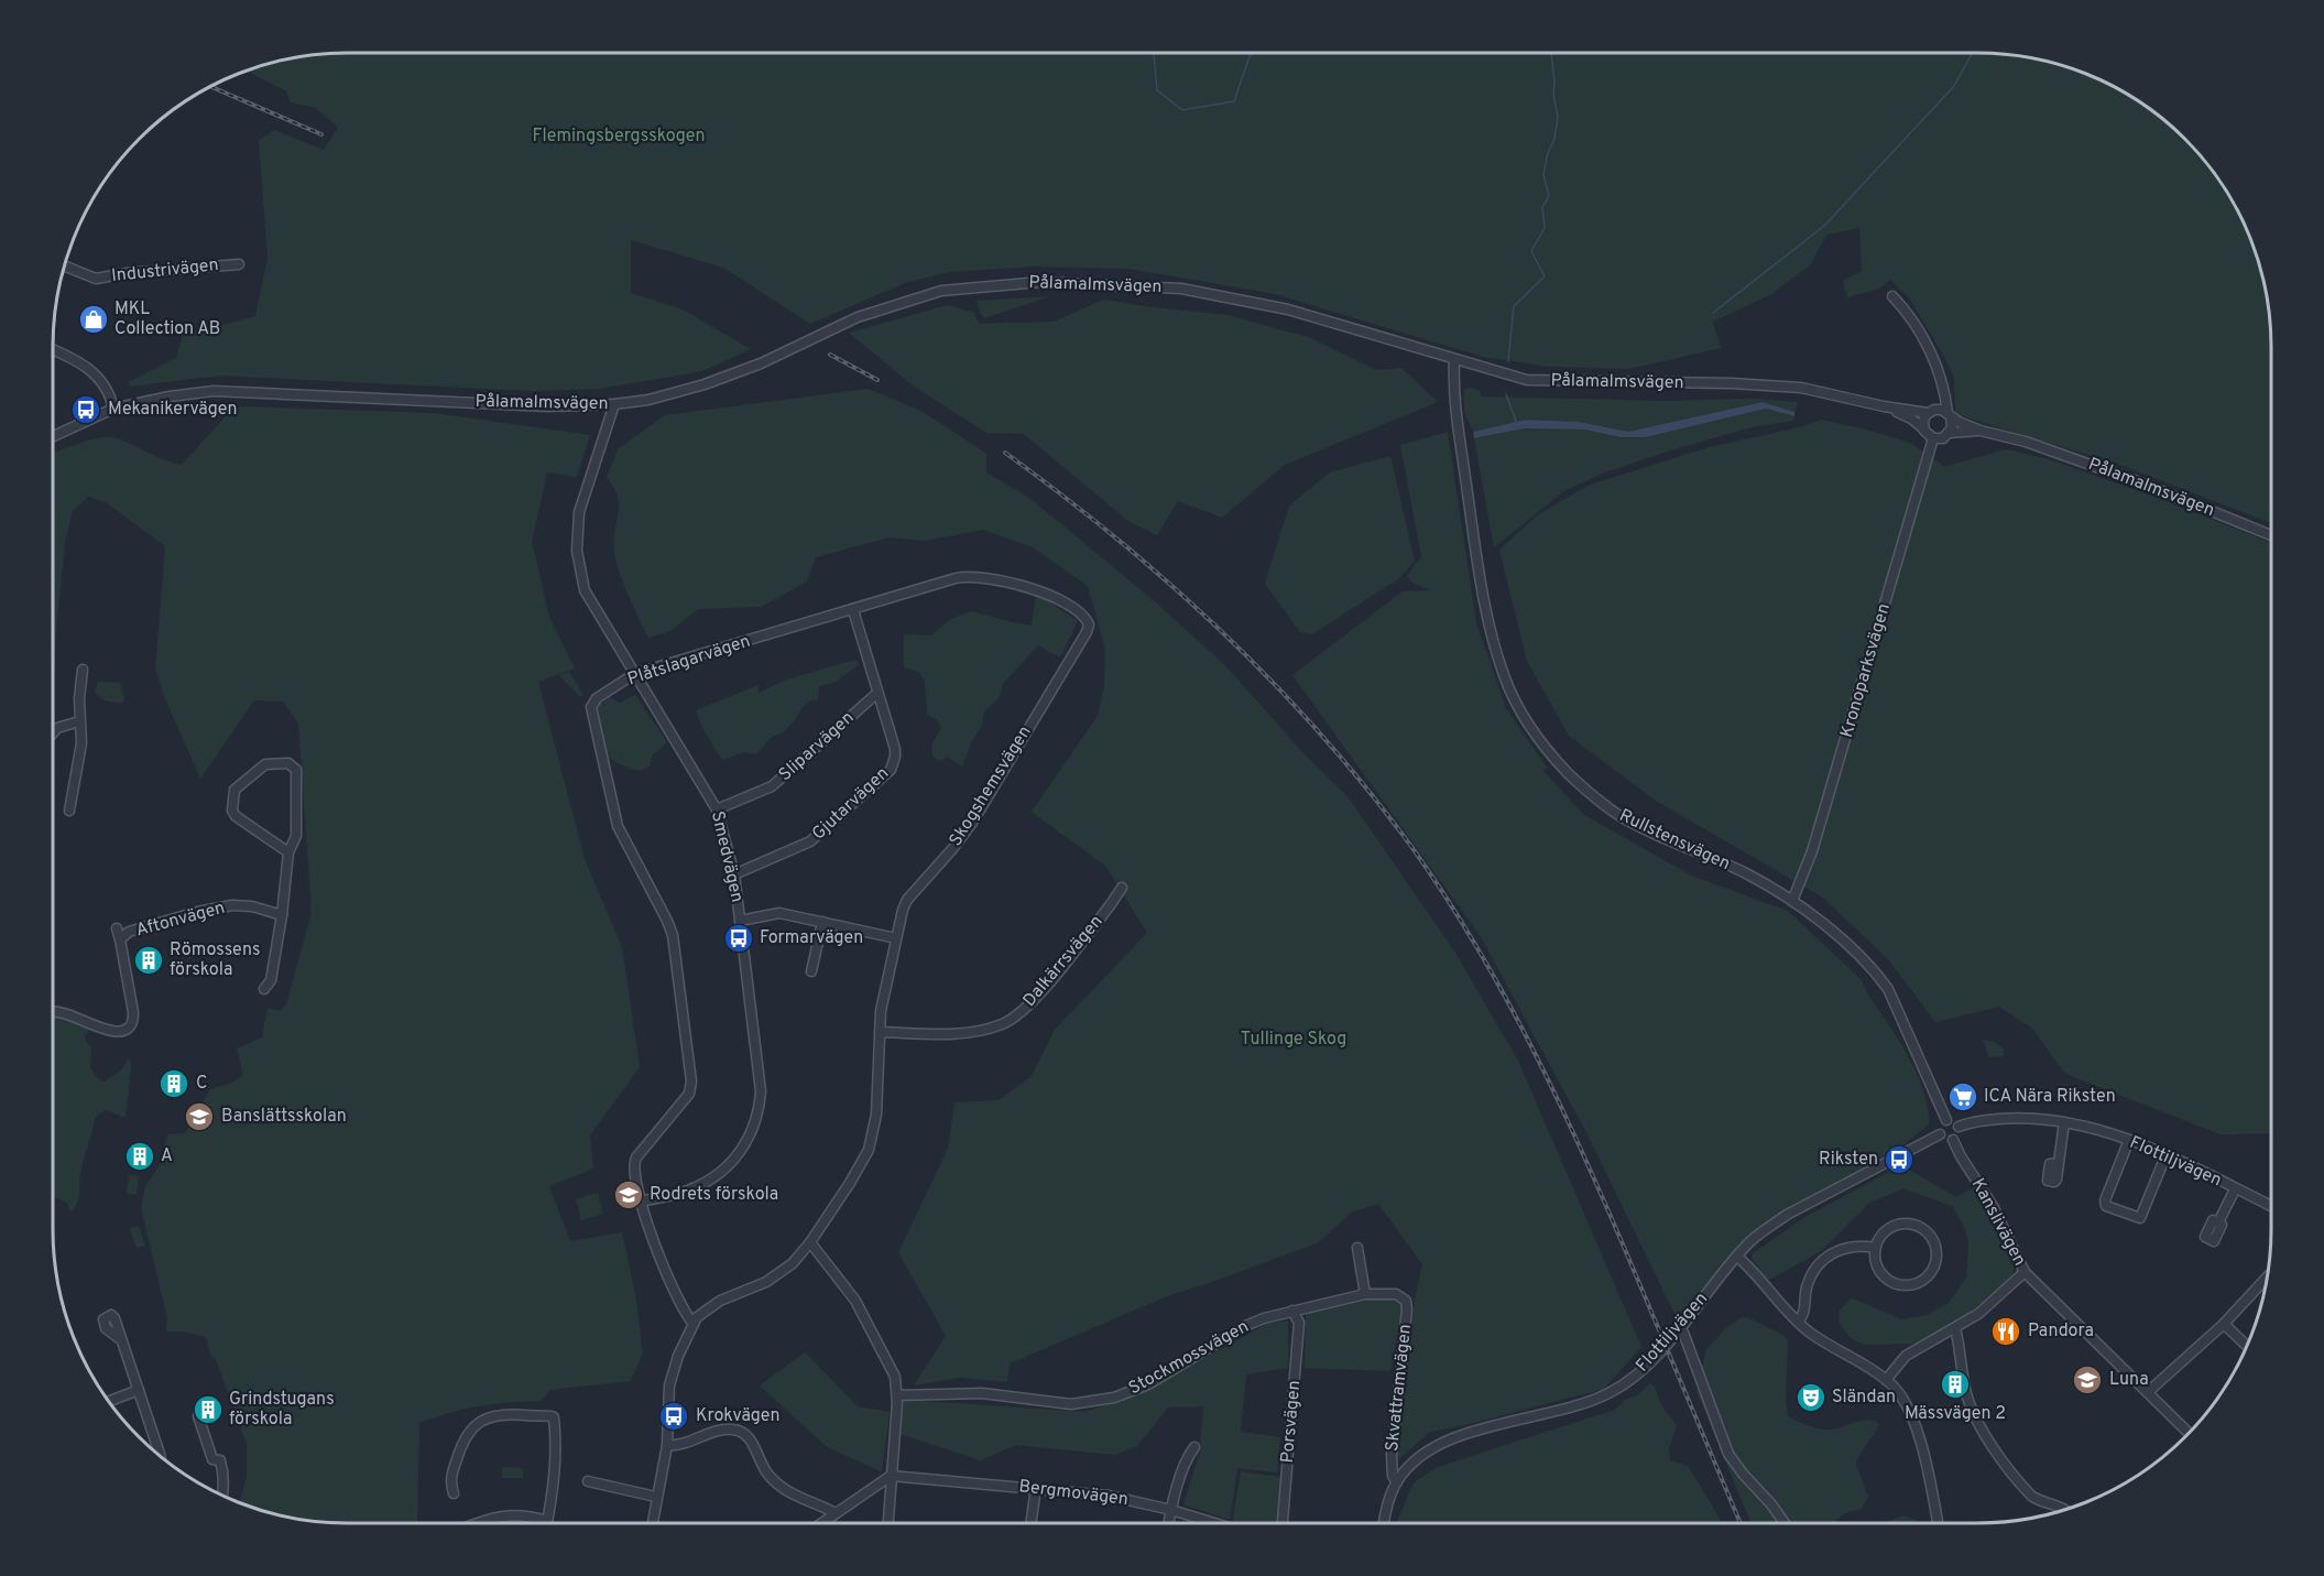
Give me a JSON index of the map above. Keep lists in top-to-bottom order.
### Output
{
  "streets": {
    "street": [
      "Industrivägen",
      "Pålamalmsvägen",
      "Plåtslagarvägen",
      "Kronoparksvägen",
      "Sliparvägen",
      "Skogshemsvägen",
      "Gjutarvägen",
      "Rullstensvägen",
      "Smedvägen",
      "Aftonvägen",
      "Dalkärrsvägen",
      "Flottiljvägen",
      "Kanslivägen",
      "Stockmossvägen",
      "Skvattramvägen",
      "Porsvägen",
      "Bergmovägen"
    ]
  },
  "crossings": [
    ["Pålamalmsvägen", "Kronoparksvägen"],
    ["Pålamalmsvägen", "Rullstensvägen"],
    ["Pålamalmsvägen", "Smedvägen"],
    ["Plåtslagarvägen", "Skogshemsvägen"],
    ["Plåtslagarvägen", "Gjutarvägen"],
    ["Plåtslagarvägen", "Smedvägen"],
    ["Kronoparksvägen", "Rullstensvägen"],
    ["Sliparvägen", "Gjutarvägen"],
    ["Sliparvägen", "Smedvägen"],
    ["Skogshemsvägen", "Dalkärrsvägen"],
    ["Gjutarvägen", "Smedvägen"],
    ["Rullstensvägen", "Flottiljvägen"],
    ["Rullstensvägen", "Kanslivägen"],
    ["Flottiljvägen", "Kanslivägen"],
    ["Flottiljvägen", "Skvattramvägen"],
    ["Stockmossvägen", "Skvattramvägen"],
    ["Stockmossvägen", "Porsvägen"]
  ],
  "parks": ["Flemingsbergsskogen", "Tullinge Skog"],
  "places": {
    "shop": ["MKL Collection AB"],
    "bus stop": [
      "Mekanikervägen",
      "Formarvägen",
      "Riksten",
      "Krokvägen"
    ],
    "building": [
      "Römossens förskola",
      "C",
      "A",
      "Mässvägen 2",
      "Grindstugans förskola"
    ],
    "supermarket": ["ICA Nära Riksten"],
    "school or university": ["Banslättsskolan", "Rodrets förskola", "Luna"],
    "restaurant": ["Pandora"],
    "theatre": ["Sländan"]
  }
}
